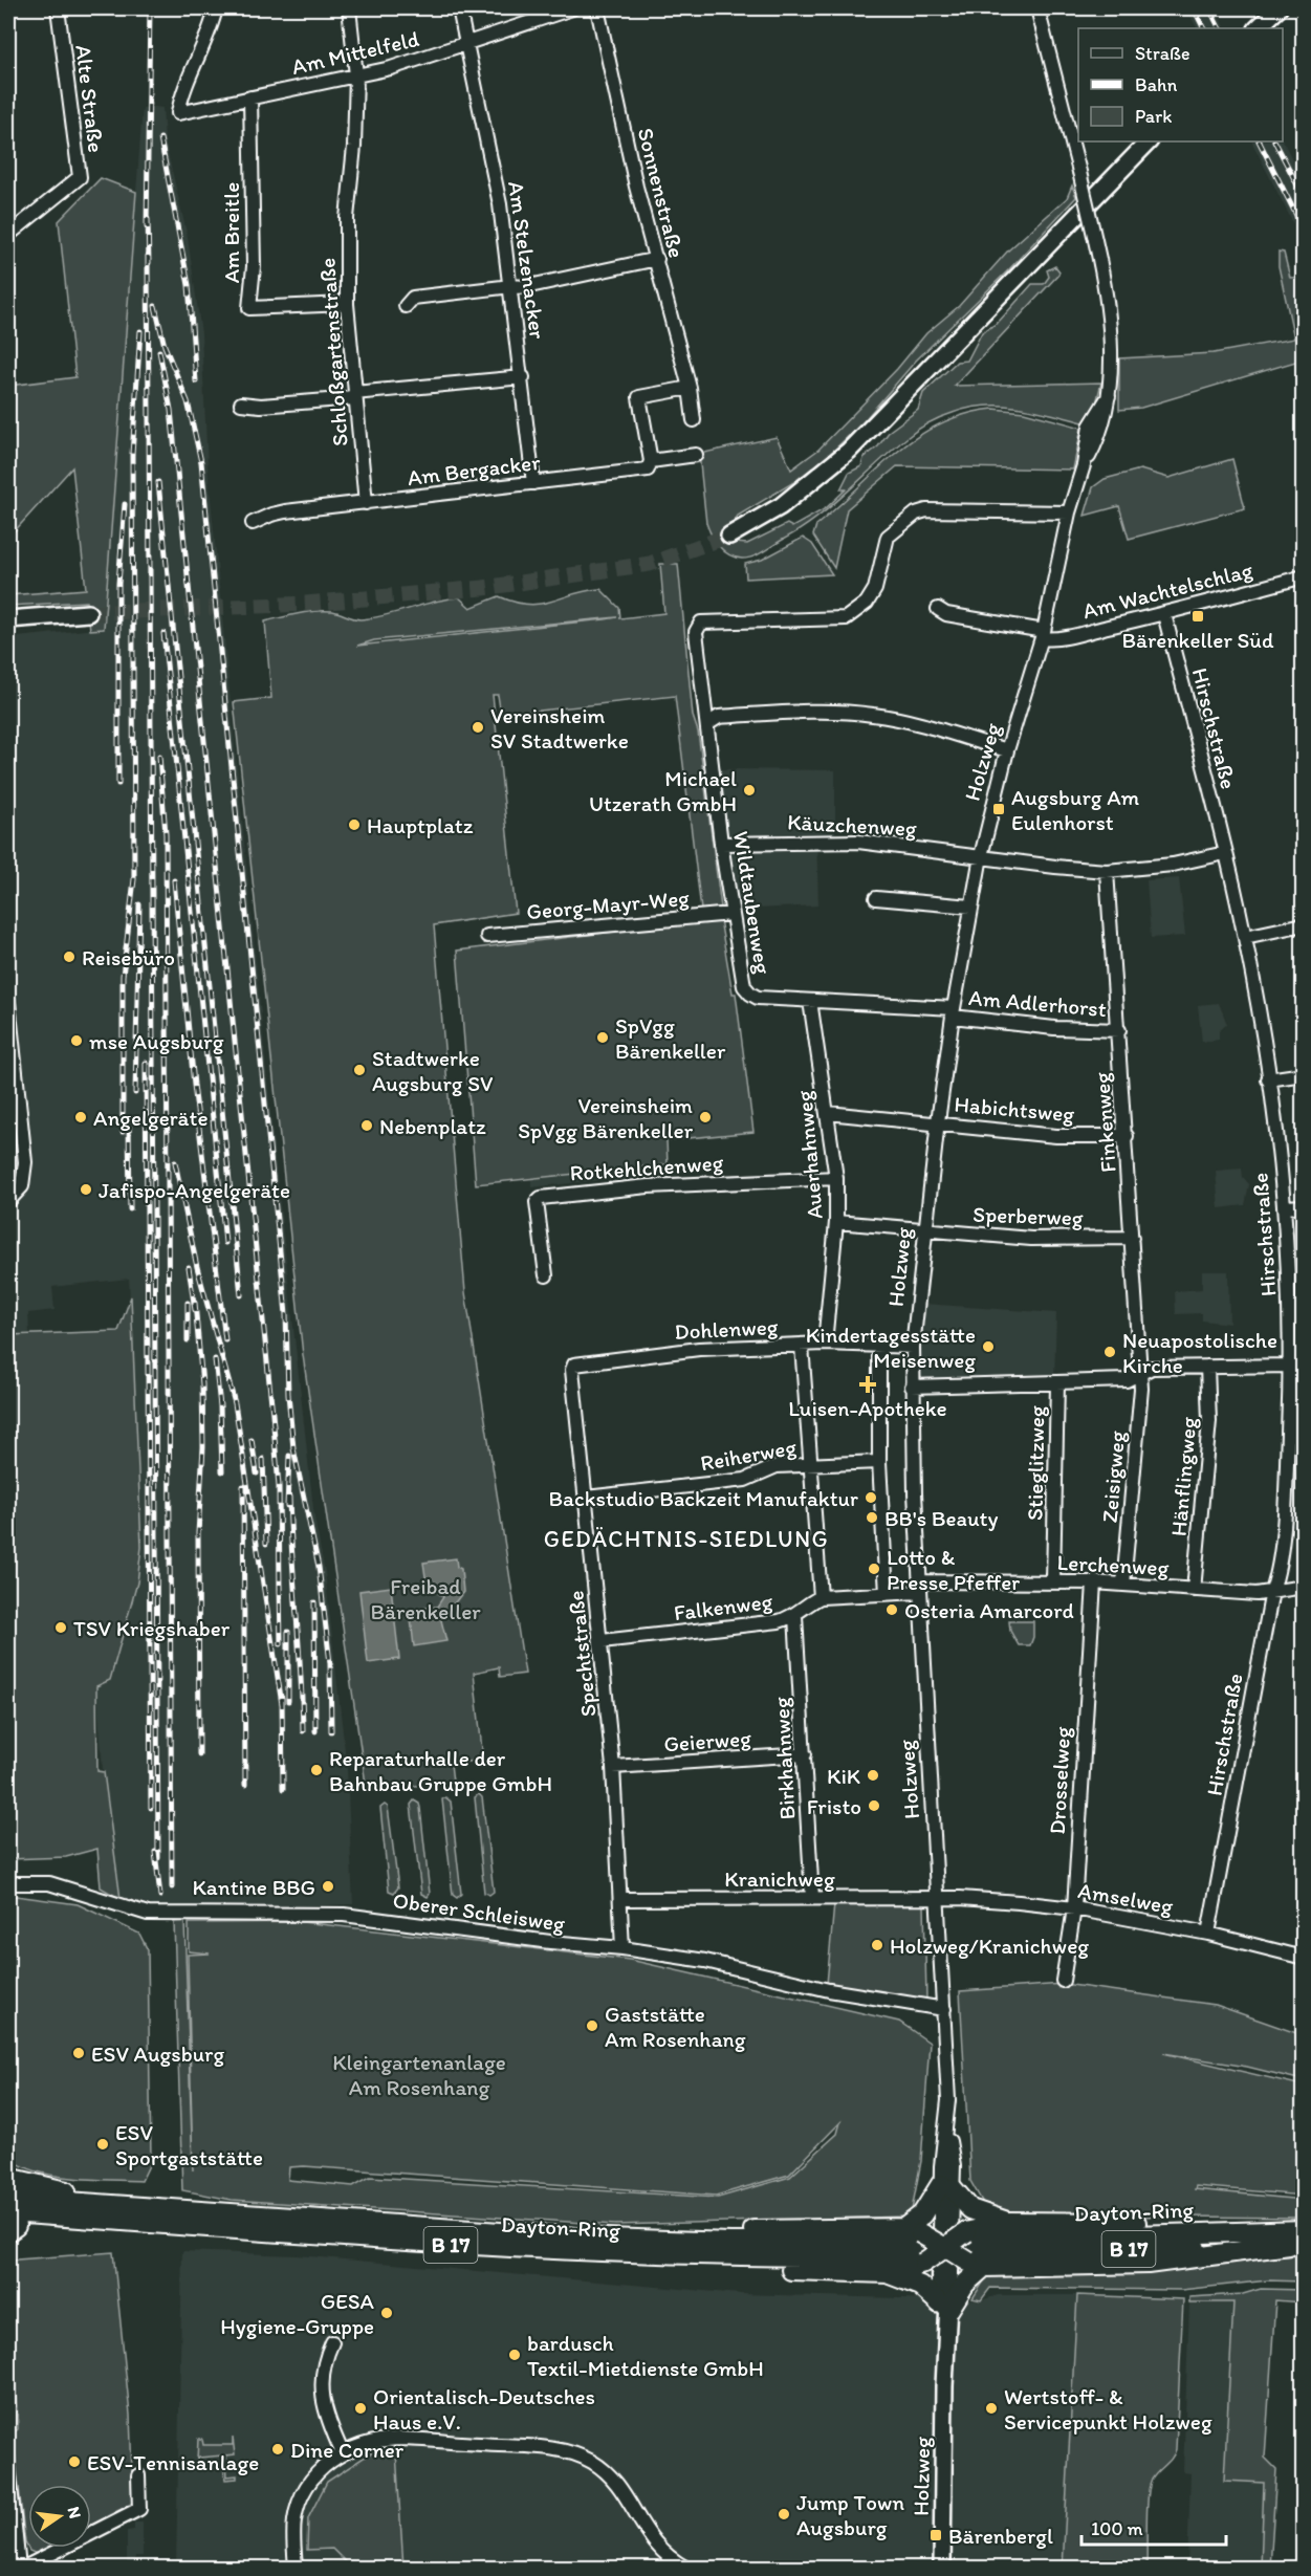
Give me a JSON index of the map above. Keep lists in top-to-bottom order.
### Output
{
  "streets": {
    "highway": ["Dayton-Ring", "B 17"],
    "main road": ["Holzweg"],
    "street": [
      "Am Mittelfeld",
      "Alte Straße",
      "Sonnenstraße",
      "Am Breitle",
      "Am Stelzenacker",
      "Schloßgartenstraße",
      "Am Bergacker",
      "Am Wachtelschlag",
      "Hirschstraße",
      "Käuzchenweg",
      "Wildtaubenweg",
      "Georg-Mayr-Weg",
      "Am Adlerhorst",
      "Habichtsweg",
      "Finkenweg",
      "Auerhahnweg",
      "Rotkehlchenweg",
      "Sperberweg",
      "Dohlenweg",
      "Reiherweg",
      "Stieglitzweg",
      "Zeisigweg",
      "Hänflingweg",
      "Lerchenweg",
      "Falkenweg",
      "Spechtstraße",
      "Geierweg",
      "Birkhahnweg",
      "Drosselweg",
      "Kranichweg",
      "Amselweg",
      "Oberer Schleisweg"
    ]
  },
  "crossings": [
    ["Am Mittelfeld", "Am Breitle"],
    ["Am Mittelfeld", "Am Stelzenacker"],
    ["Am Mittelfeld", "Schloßgartenstraße"],
    ["Am Breitle", "Schloßgartenstraße"],
    ["Am Stelzenacker", "Am Bergacker"],
    ["Schloßgartenstraße", "Am Bergacker"],
    ["Am Wachtelschlag", "Hirschstraße"],
    ["Am Wachtelschlag", "Holzweg"],
    ["Hirschstraße", "Käuzchenweg"],
    ["Hirschstraße", "Lerchenweg"],
    ["Hirschstraße", "Amselweg"],
    ["Holzweg", "Käuzchenweg"],
    ["Holzweg", "Wildtaubenweg"],
    ["Holzweg", "Am Adlerhorst"],
    ["Holzweg", "Habichtsweg"],
    ["Holzweg", "Sperberweg"],
    ["Holzweg", "Dohlenweg"],
    ["Holzweg", "Lerchenweg"],
    ["Holzweg", "Kranichweg"],
    ["Holzweg", "Amselweg"],
    ["Holzweg", "Oberer Schleisweg"],
    ["Holzweg", "Dayton-Ring"],
    ["Käuzchenweg", "Wildtaubenweg"],
    ["Käuzchenweg", "Finkenweg"],
    ["Wildtaubenweg", "Georg-Mayr-Weg"],
    ["Wildtaubenweg", "Am Adlerhorst"],
    ["Wildtaubenweg", "Auerhahnweg"],
    ["Am Adlerhorst", "Finkenweg"],
    ["Habichtsweg", "Finkenweg"],
    ["Habichtsweg", "Auerhahnweg"],
    ["Finkenweg", "Sperberweg"],
    ["Finkenweg", "Zeisigweg"],
    ["Auerhahnweg", "Rotkehlchenweg"],
    ["Auerhahnweg", "Sperberweg"],
    ["Auerhahnweg", "Dohlenweg"],
    ["Dohlenweg", "Spechtstraße"],
    ["Reiherweg", "Spechtstraße"],
    ["Stieglitzweg", "Lerchenweg"],
    ["Zeisigweg", "Lerchenweg"],
    ["Hänflingweg", "Lerchenweg"],
    ["Lerchenweg", "Drosselweg"],
    ["Falkenweg", "Spechtstraße"],
    ["Falkenweg", "Birkhahnweg"],
    ["Spechtstraße", "Geierweg"],
    ["Spechtstraße", "Kranichweg"],
    ["Spechtstraße", "Oberer Schleisweg"],
    ["Geierweg", "Birkhahnweg"],
    ["Birkhahnweg", "Kranichweg"],
    ["Drosselweg", "Amselweg"],
    ["Kranichweg", "Amselweg"]
  ],
  "districts": ["GEDÄCHTNIS-SIEDLUNG"],
  "parks": ["Freibad Bärenkeller", "Kleingartenanlage Am Rosenhang"],
  "places": {
    "transit": ["Bärenkeller Süd", "Augsburg Am Eulenhorst", "Bärenbergl"],
    "other": [
      "Vereinsheim SV Stadtwerke",
      "Michael Utzerath GmbH",
      "Hauptplatz",
      "Reisebüro",
      "SpVgg Bärenkeller",
      "mse Augsburg",
      "Stadtwerke Augsburg SV",
      "Angelgeräte",
      "Vereinsheim SpVgg Bärenkeller",
      "Nebenplatz",
      "Jafispo-Angelgeräte",
      "Kindertagesstätte Meisenweg",
      "Neuapostolische Kirche",
      "Backstudio Backzeit Manufaktur",
      "BB's Beauty",
      "Lotto & Presse Pfeffer",
      "Osteria Amarcord",
      "TSV Kriegshaber",
      "Reparaturhalle der Bahnbau Gruppe GmbH",
      "KiK",
      "Fristo",
      "Kantine BBG",
      "Holzweg/Kranichweg",
      "Gaststätte Am Rosenhang",
      "ESV Augsburg",
      "ESV Sportgaststätte",
      "GESA Hygiene-Gruppe",
      "bardusch Textil-Mietdienste GmbH",
      "Orientalisch-Deutsches Haus e.V.",
      "Wertstoff- & Servicepunkt Holzweg",
      "Dine Corner",
      "ESV-Tennisanlage",
      "Jump Town Augsburg"
    ],
    "health": ["Luisen-Apotheke"]
  },
  "legend": ["Straße", "Bahn", "Park"],
  "scale_bar": "100 m",
  "north": "right"
}
